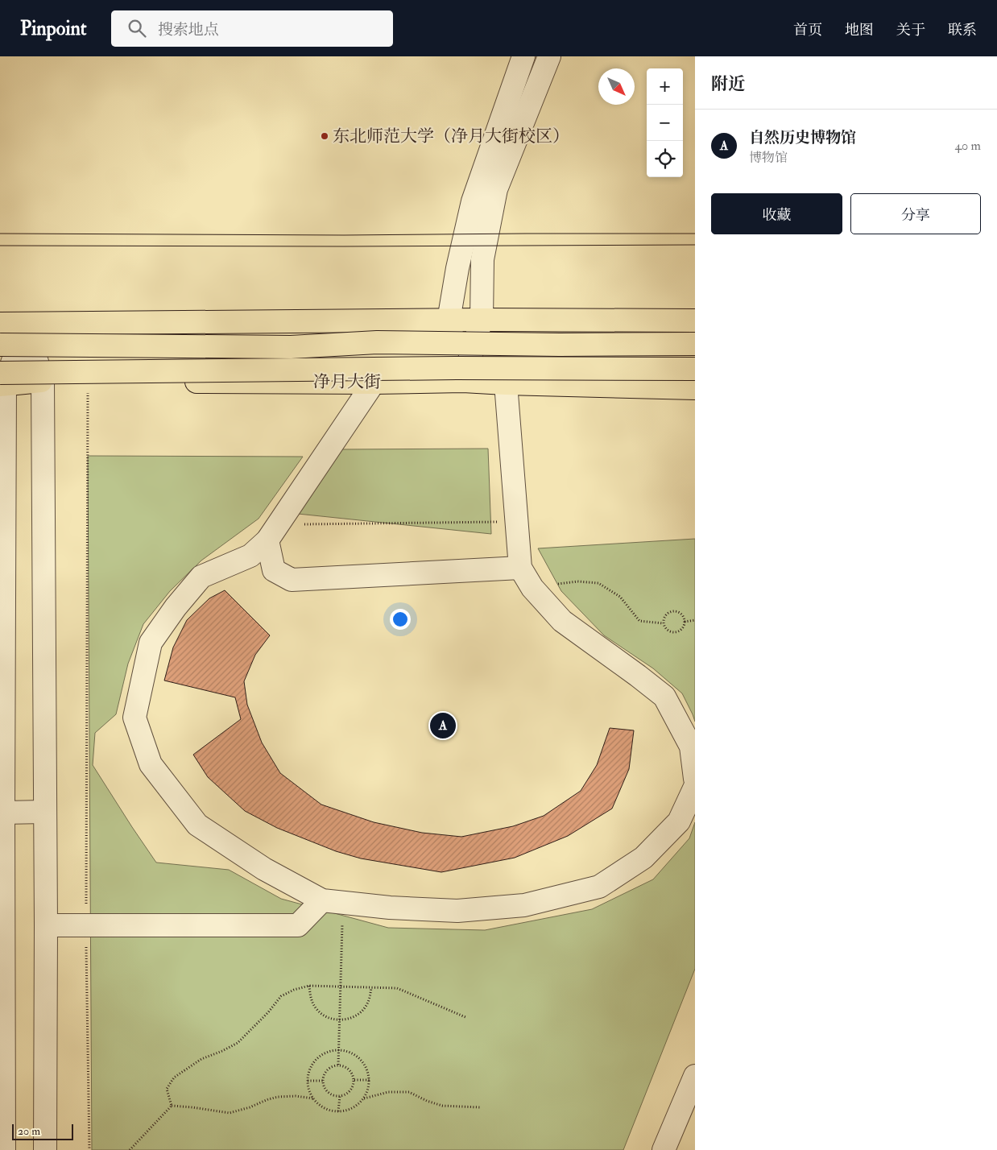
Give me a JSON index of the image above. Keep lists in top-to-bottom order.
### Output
{
  "streets": {
    "main road": ["净月大街"]
  },
  "places": ["东北师范大学（净月大街校区）"],
  "scale_bar": "20 m",
  "north": "bottom right",
  "page": {
    "header": "Pinpoint",
    "search": "搜索地点",
    "nav": [
      "首页",
      "地图",
      "关于",
      "联系"
    ],
    "heading": "附近",
    "map_buttons": ["+", "−"],
    "list": [
      {
        "mark": "A",
        "name": "自然历史博物馆",
        "note": "博物馆",
        "value": "40 m"
      }
    ],
    "buttons": ["收藏", "分享"],
    "pins": "A",
    "scale": "20 m"
  }
}
